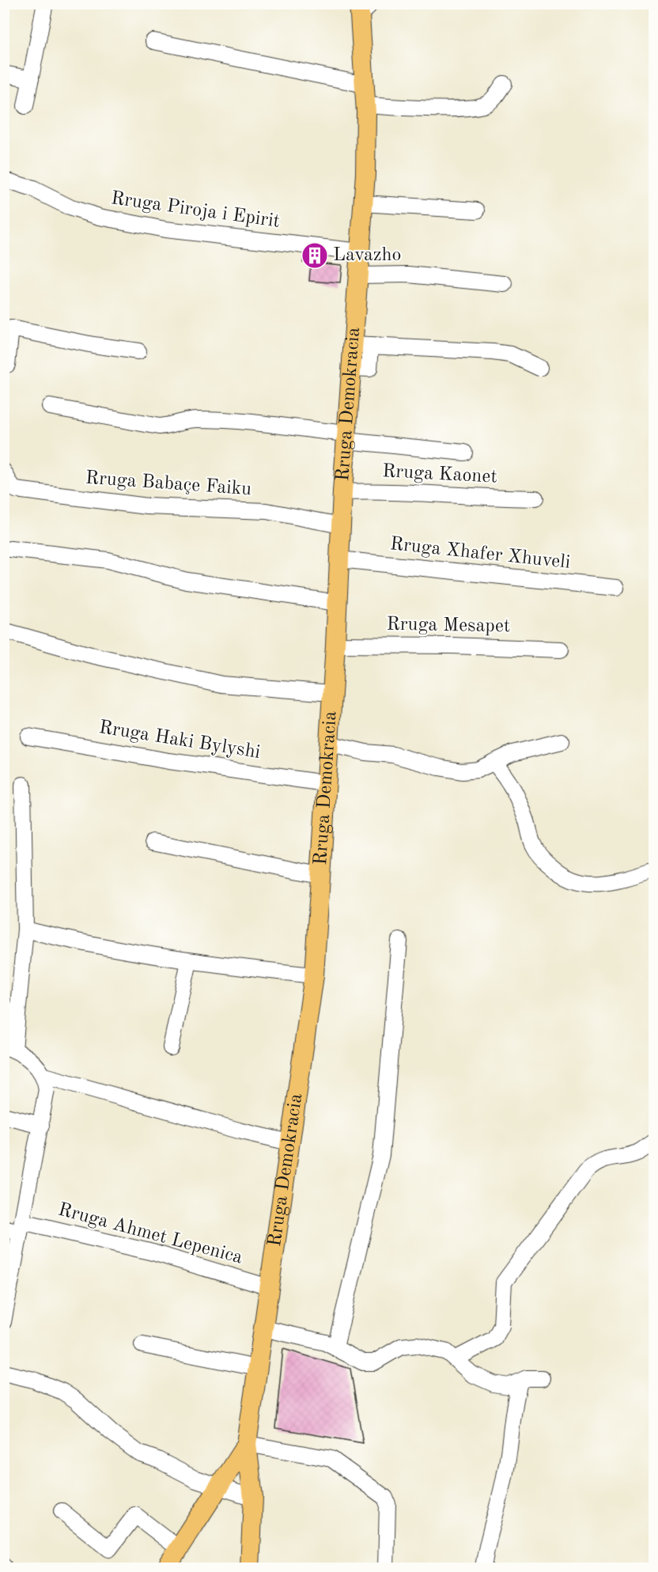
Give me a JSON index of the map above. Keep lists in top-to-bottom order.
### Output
{
  "streets": {
    "main road": ["Rruga Demokracia"],
    "street": [
      "Rruga Piroja i Epirit",
      "Rruga Kaonet",
      "Rruga Babaçe Faiku",
      "Rruga Xhafer Xhuveli",
      "Rruga Mesapet",
      "Rruga Haki Bylyshi",
      "Rruga Ahmet Lepenica"
    ]
  },
  "crossings": [
    ["Rruga Piroja i Epirit", "Rruga Demokracia"],
    ["Rruga Demokracia", "Rruga Kaonet"],
    ["Rruga Demokracia", "Rruga Babaçe Faiku"],
    ["Rruga Demokracia", "Rruga Xhafer Xhuveli"],
    ["Rruga Demokracia", "Rruga Mesapet"],
    ["Rruga Demokracia", "Rruga Haki Bylyshi"],
    ["Rruga Demokracia", "Rruga Ahmet Lepenica"]
  ],
  "places": {
    "building": ["Lavazho"]
  }
}
